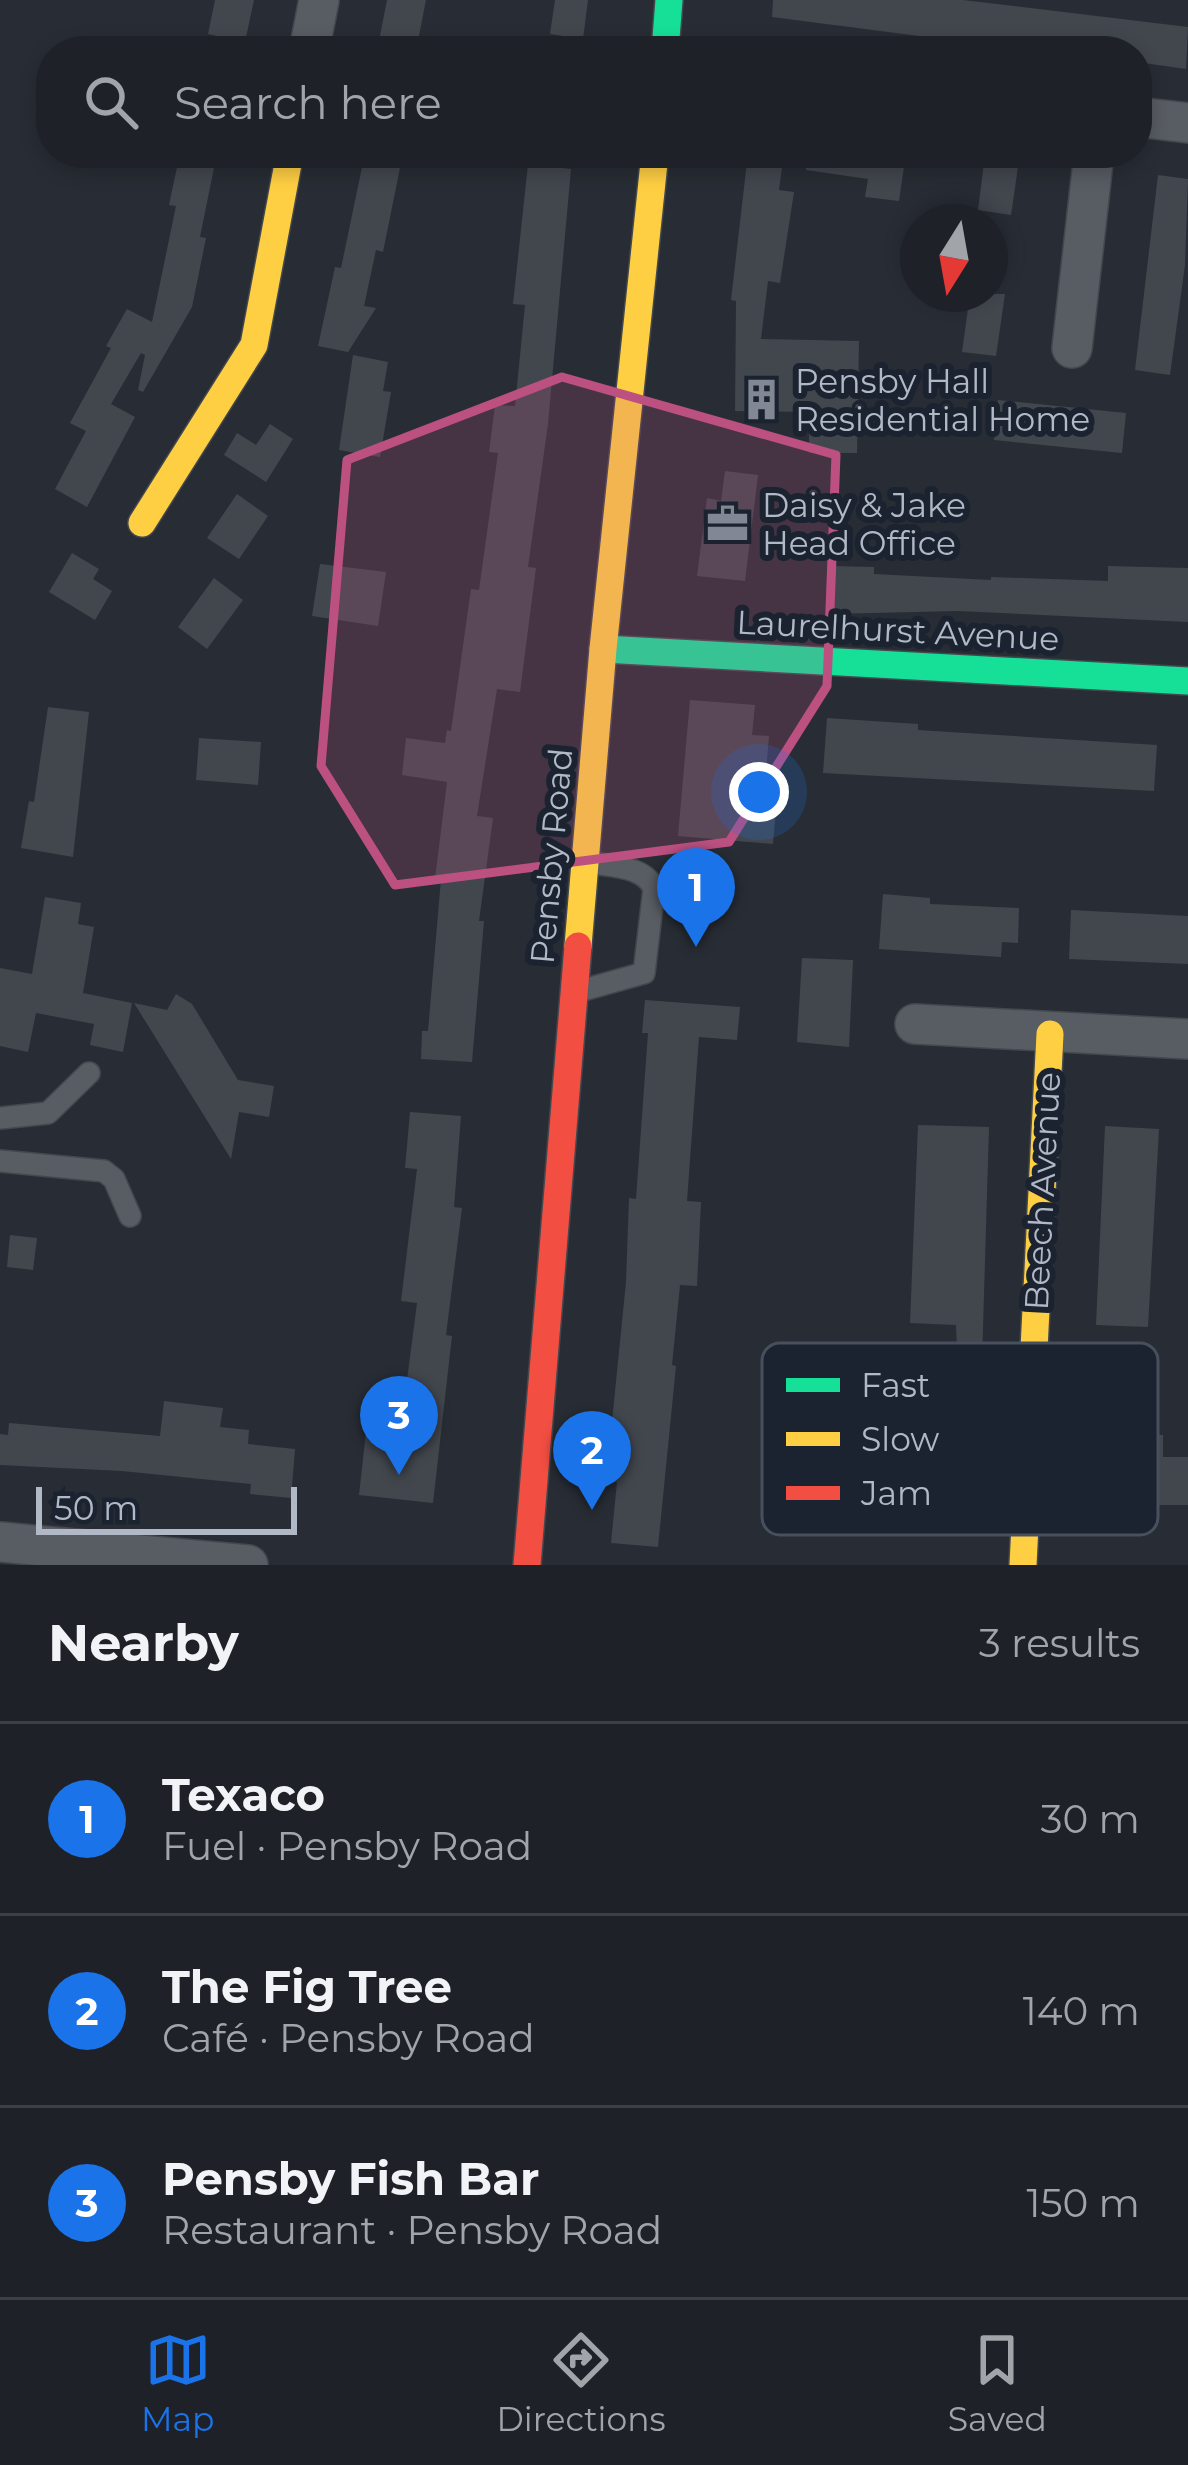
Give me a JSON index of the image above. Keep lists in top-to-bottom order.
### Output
{
  "streets": {
    "street": ["Laurelhurst Avenue", "Pensby Road", "Beech Avenue"]
  },
  "crossings": [
    ["Laurelhurst Avenue", "Pensby Road"]
  ],
  "places": {
    "building": ["Pensby Hall Residential Home"],
    "office": ["Daisy & Jake Head Office"]
  },
  "legend": ["Fast", "Slow", "Jam"],
  "scale_bar": "50 m",
  "north": "bottom",
  "page": {
    "search": "Search here",
    "pins": ["1", "3", "2"],
    "scale": "50 m",
    "heading": ["Nearby", "3 results"],
    "list": [
      {
        "mark": "1",
        "name": "Texaco",
        "note": "Fuel · Pensby Road",
        "value": "30 m"
      },
      {
        "mark": "2",
        "name": "The Fig Tree",
        "note": "Café · Pensby Road",
        "value": "140 m"
      },
      {
        "mark": "3",
        "name": "Pensby Fish Bar",
        "note": "Restaurant · Pensby Road",
        "value": "150 m"
      }
    ],
    "nav": ["Map", "Directions", "Saved"]
  }
}
